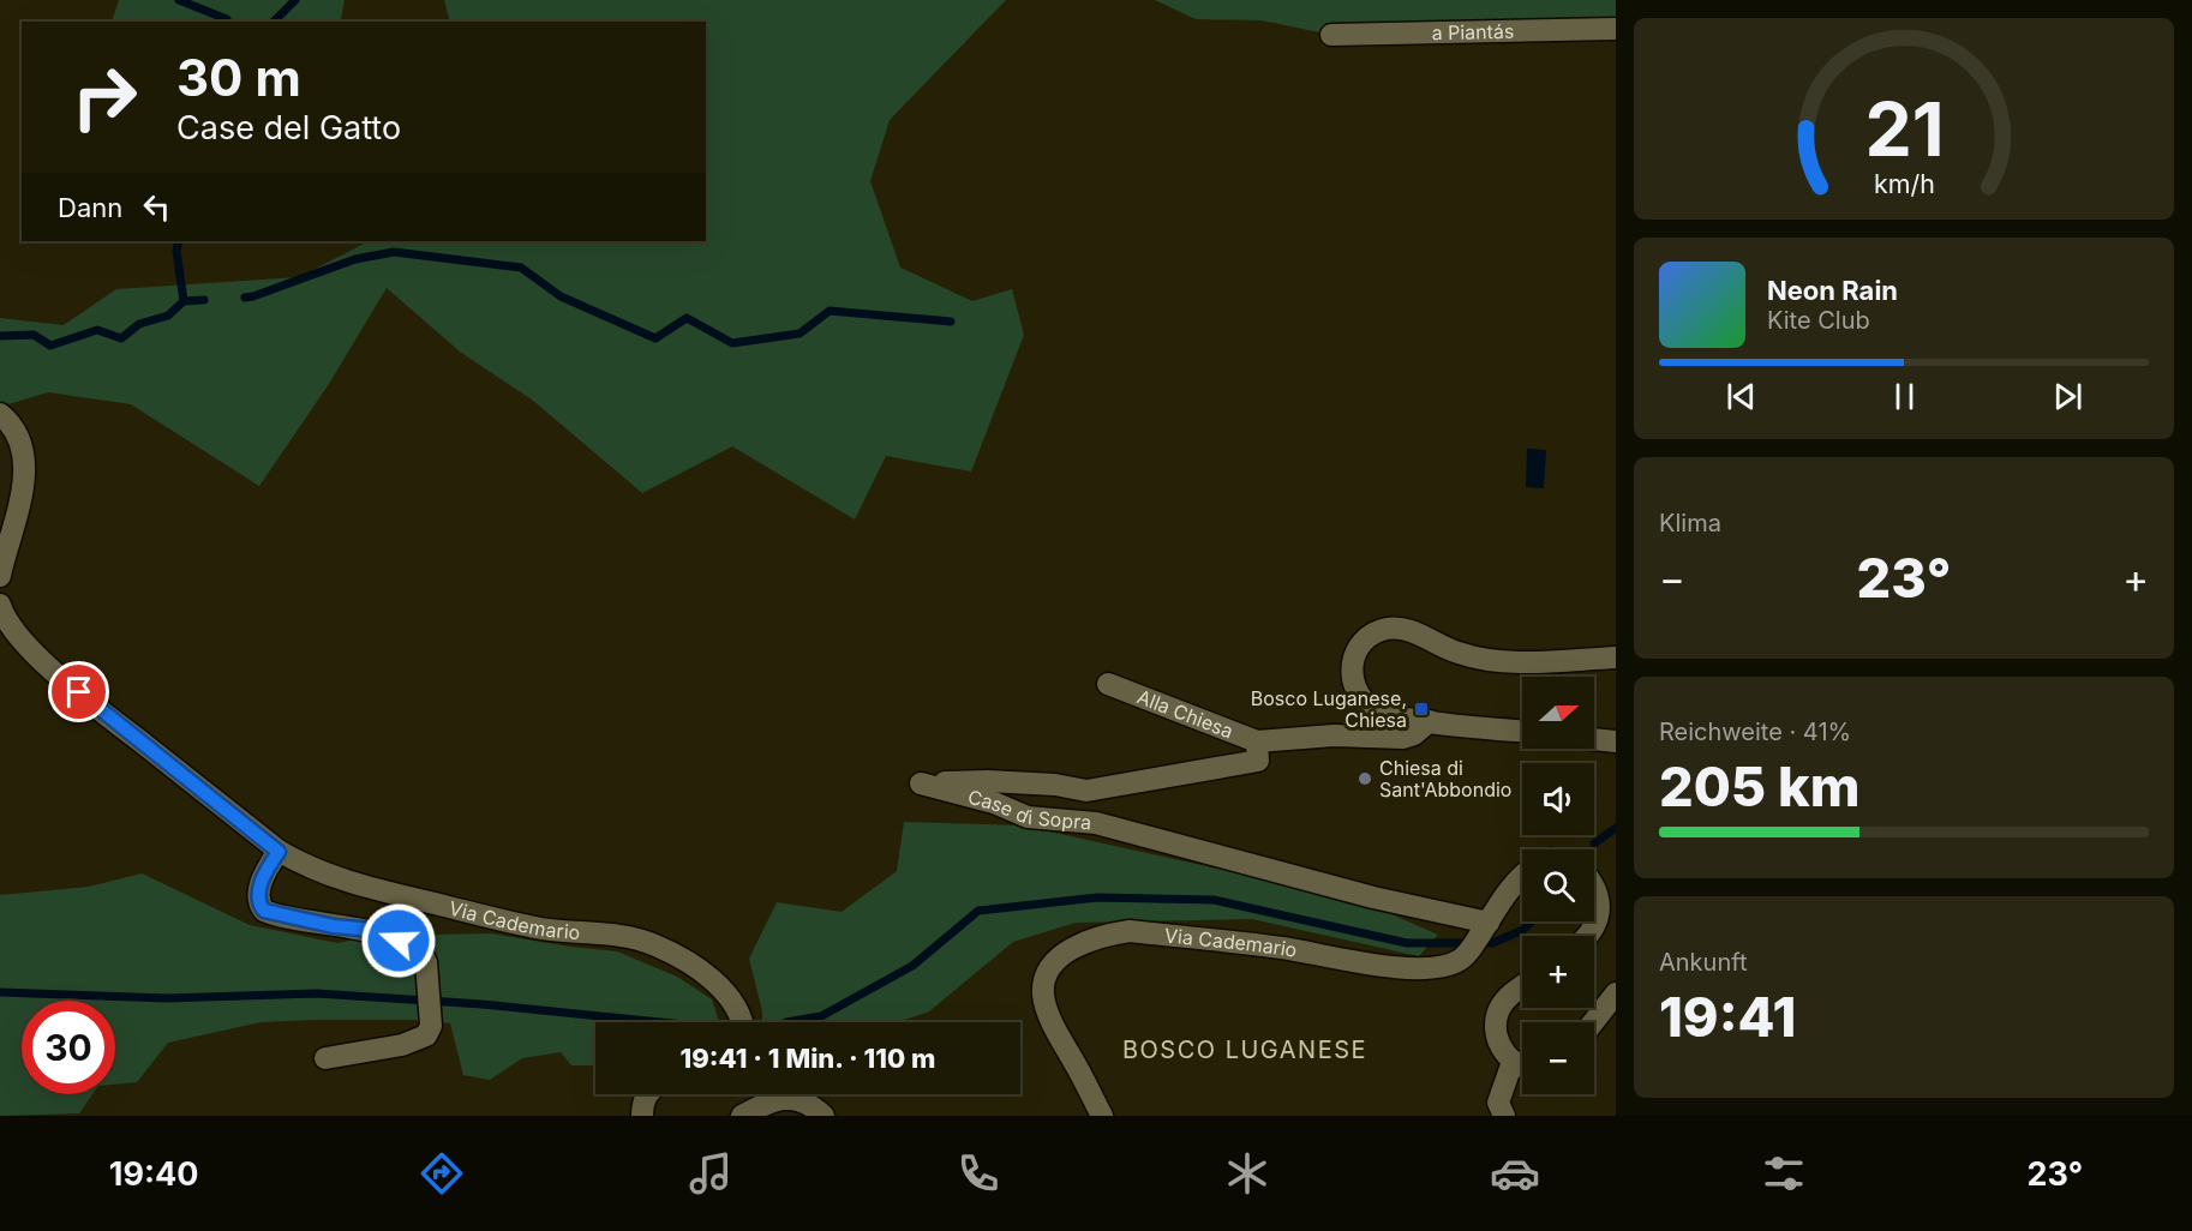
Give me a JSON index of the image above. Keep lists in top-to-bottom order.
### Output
{
  "streets": {
    "street": [
      "a Piantás",
      "Alla Chiesa",
      "Case di Sopra",
      "Via Cademario"
    ]
  },
  "crossings": [
    ["Alla Chiesa", "Case di Sopra"],
    ["Case di Sopra", "Via Cademario"]
  ],
  "districts": ["BOSCO LUGANESE"],
  "places": {
    "transit": ["Bosco Luganese, Chiesa"],
    "other": ["Chiesa di Sant'Abbondio"]
  },
  "north": "right",
  "page": {
    "turn": ["30 m", "Case del Gatto"],
    "then": "Dann",
    "song": ["Neon Rain", "Kite Club"],
    "tile": [
      "Klima",
      ["Reichweite · 41%", "205 km"],
      ["Ankunft", "19:41"]
    ],
    "heat": ["−", "23°", "+"],
    "map_buttons": ["+", "−"],
    "limit": "30",
    "trip": "19:41 · 1 Min. · 110 m",
    "tabs": ["19:40", "23°"],
    "gauge": ["21", "km/h"]
  }
}
